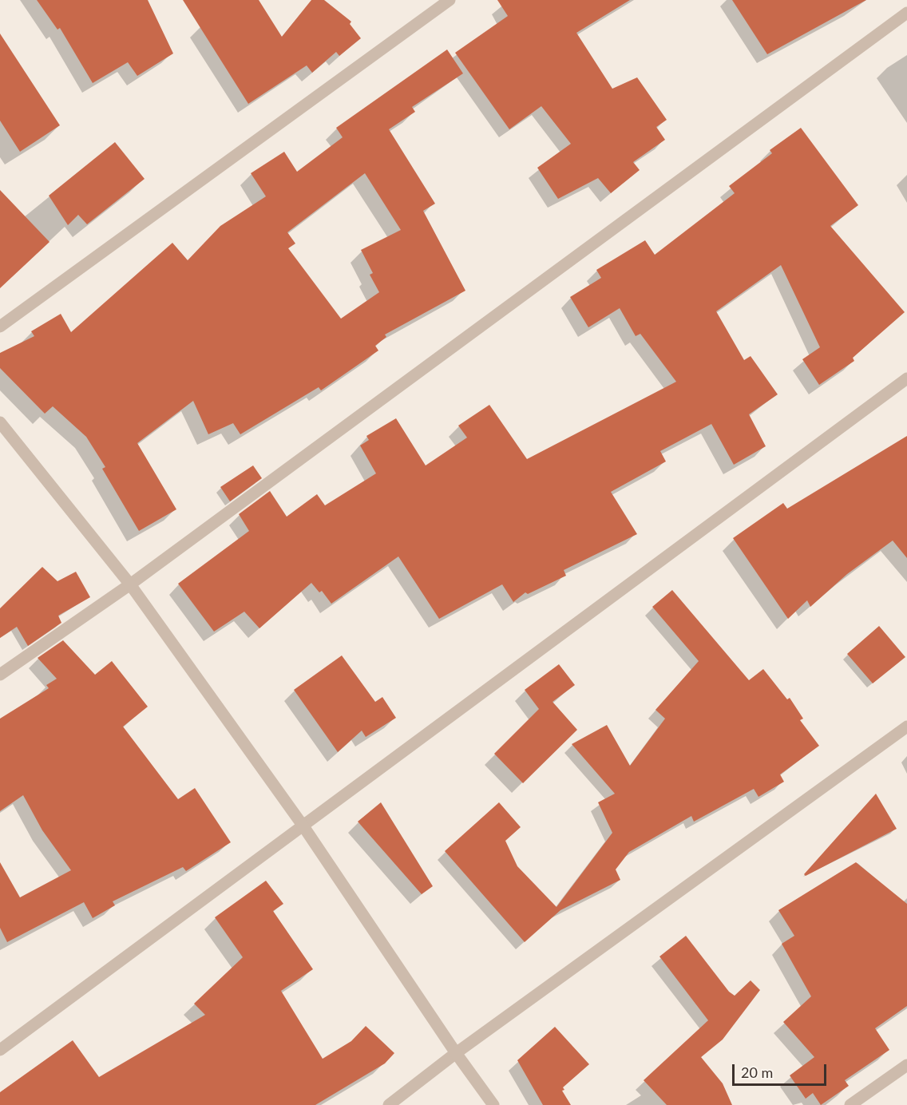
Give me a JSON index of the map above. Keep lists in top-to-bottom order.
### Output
{
  "scale_bar": "20 m"
}
